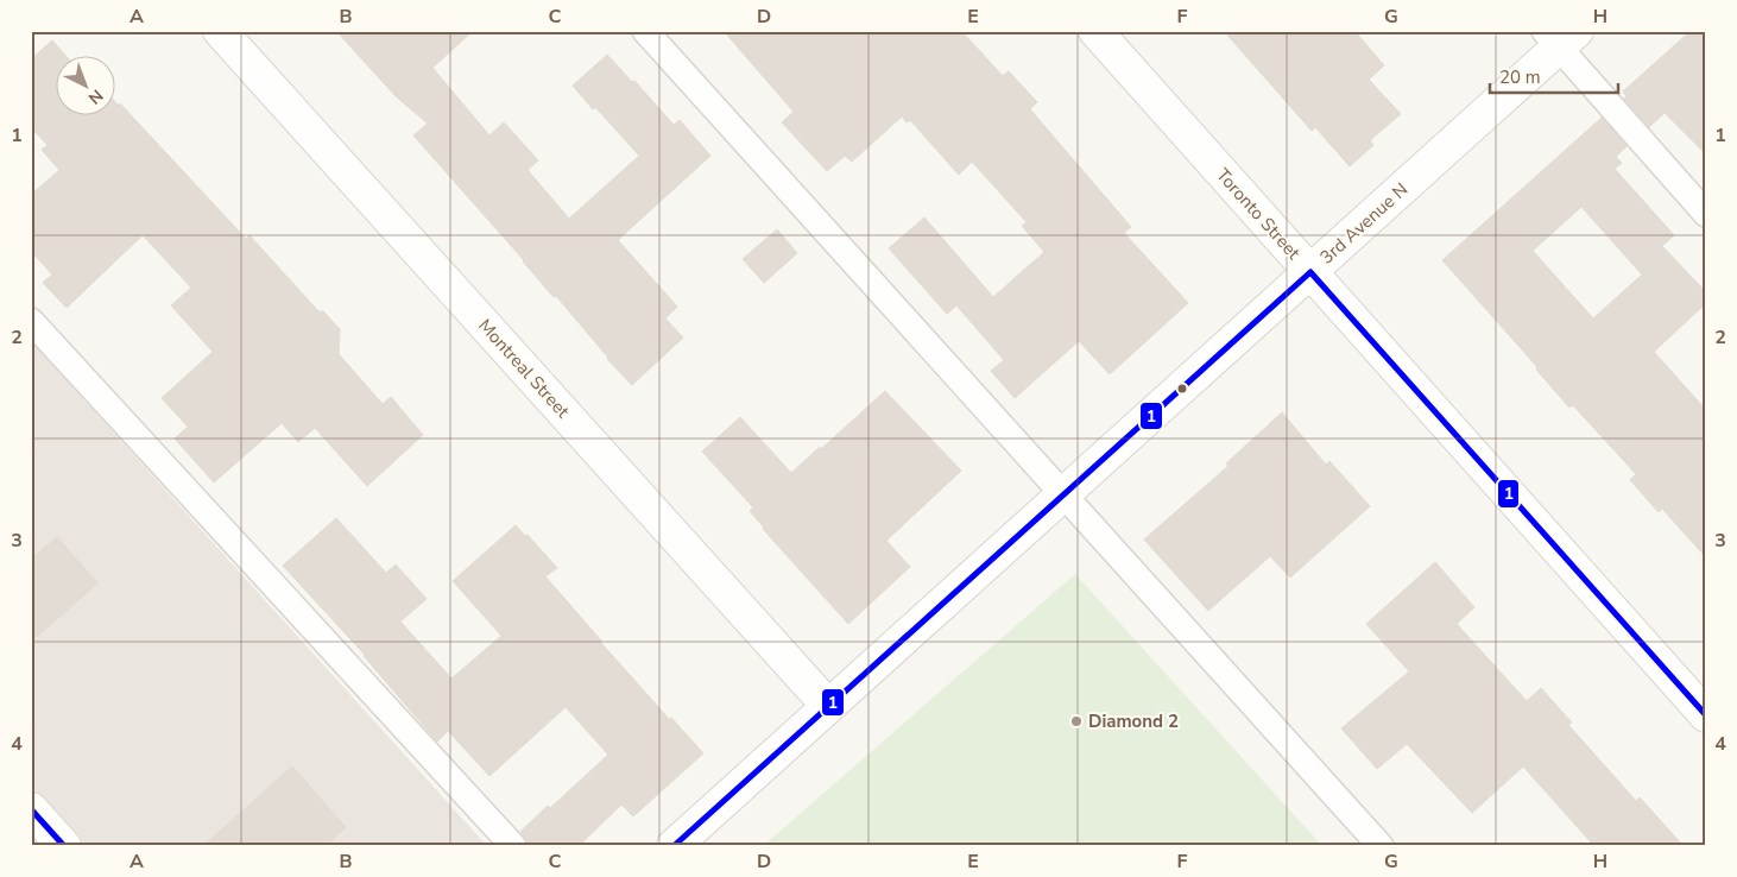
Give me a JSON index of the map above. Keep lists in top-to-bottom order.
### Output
{
  "streets": {
    "street": ["Toronto Street", "3rd Avenue N", "Montreal Street"]
  },
  "crossings": [
    ["Toronto Street", "3rd Avenue N"],
    ["3rd Avenue N", "Montreal Street"]
  ],
  "places": ["Diamond 2"],
  "lines": ["transit line 1"],
  "scale_bar": "20 m",
  "north": "bottom right",
  "grid": {
    "columns": [
      "A",
      "B",
      "C",
      "D",
      "E",
      "F",
      "G",
      "H"
    ],
    "rows": [
      "1",
      "2",
      "3",
      "4"
    ]
  }
}
